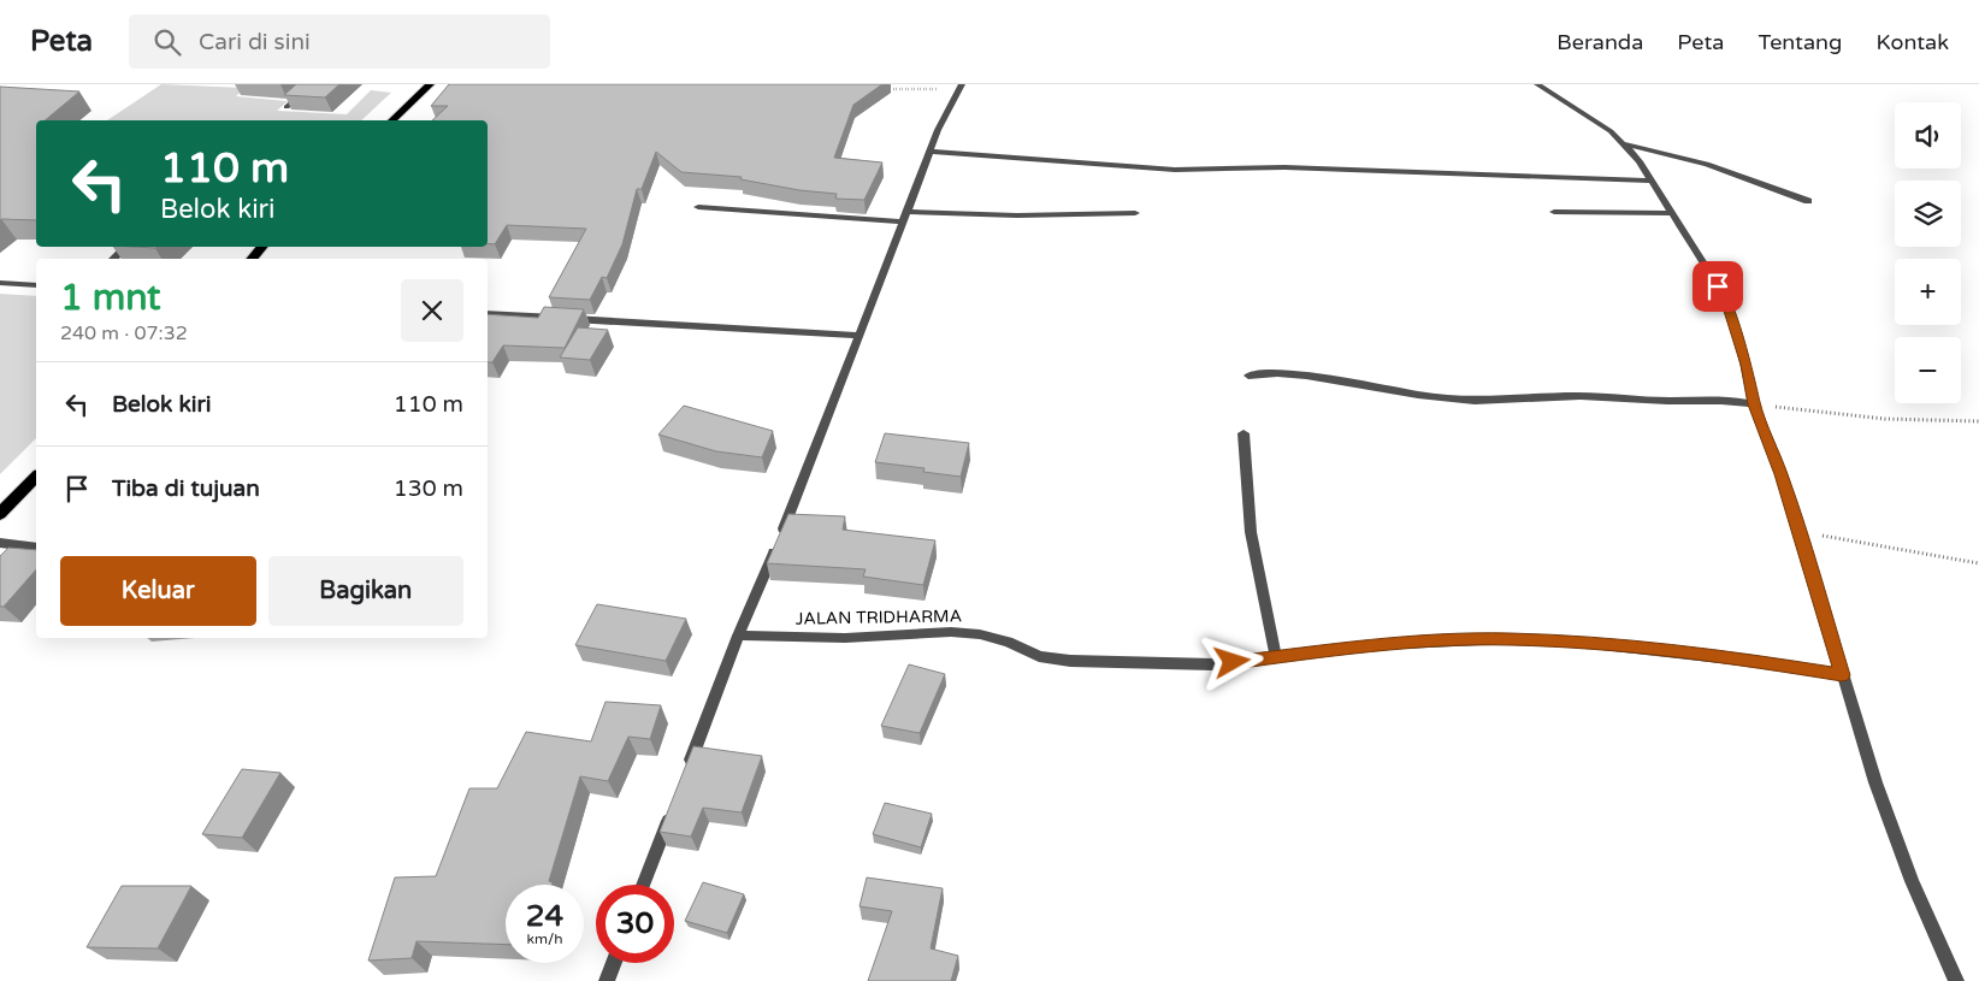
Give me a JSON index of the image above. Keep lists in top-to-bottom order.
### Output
{
  "streets": {
    "street": ["JALAN TRIDHARMA"]
  },
  "page": {
    "header": "Peta",
    "search": "Cari di sini",
    "nav": [
      "Beranda",
      "Peta",
      "Tentang",
      "Kontak"
    ],
    "map_buttons": ["+", "−"],
    "turn": ["110 m", "Belok kiri"],
    "heading": ["1 mnt", "240 m · 07:32"],
    "list": [
      {
        "name": "Belok kiri",
        "value": "110 m"
      },
      {
        "name": "Tiba di tujuan",
        "value": "130 m"
      }
    ],
    "buttons": ["Keluar", "Bagikan"],
    "speed": "24 km/h",
    "limit": "30"
  }
}
